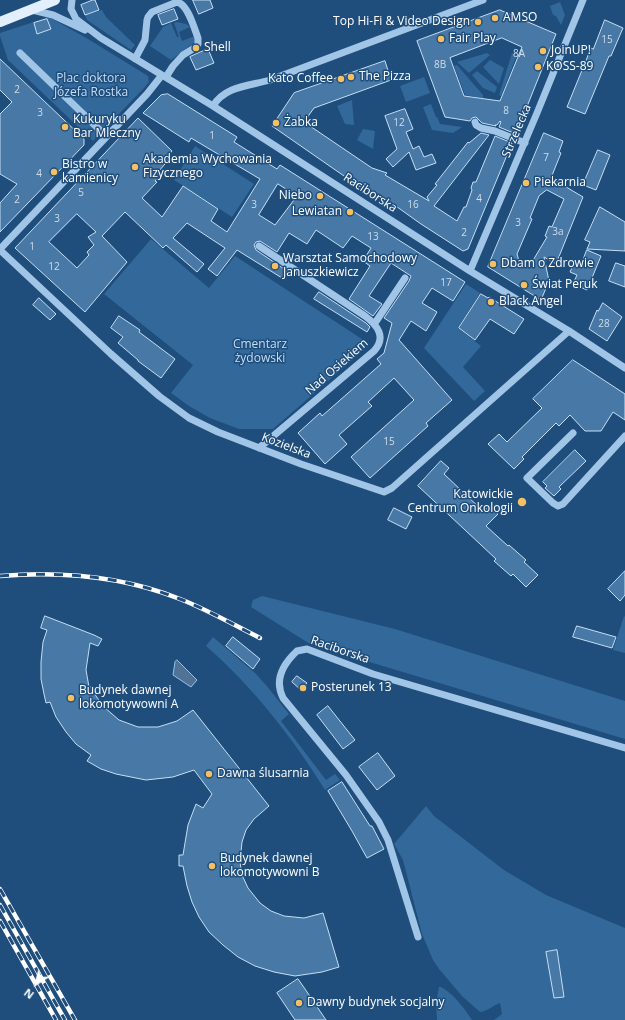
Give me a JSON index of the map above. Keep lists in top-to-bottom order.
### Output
{
  "streets": {
    "street": [
      "Strzelecka",
      "Raciborska",
      "Nad Osiekiem",
      "Kozielska"
    ]
  },
  "crossings": [
    ["Strzelecka", "Raciborska"],
    ["Raciborska", "Kozielska"],
    ["Nad Osiekiem", "Kozielska"]
  ],
  "parks": ["Plac doktora Józefa Rostka", "Cmentarz żydowski"],
  "places": [
    "AMSO",
    "Top Hi-Fi & Video Design",
    "Fair Play",
    "Shell",
    "JoinUP!",
    "KOSS-89",
    "The Pizza",
    "Kato Coffee",
    "Żabka",
    "Kukuryku Bar Mleczny",
    "Akademia Wychowania Fizycznego",
    "Bistro w kamienicy",
    "Piekarnia",
    "Niebo",
    "Lewiatan",
    "Dbam o Zdrowie",
    "Warsztat Samochodowy Januszkiewicz",
    "Świat Peruk",
    "Black Angel",
    "Katowickie Centrum Onkologii",
    "Posterunek 13",
    "Budynek dawnej lokomotywowni A",
    "Dawna ślusarnia",
    "Budynek dawnej lokomotywowni B",
    "Dawny budynek socjalny"
  ],
  "house_numbers": [
    "15",
    "8A",
    "8B",
    "2",
    "8",
    "3",
    "12",
    "1",
    "7",
    "4",
    "5",
    "4",
    "2",
    "3",
    "16",
    "3",
    "3",
    "3a",
    "2",
    "13",
    "1",
    "12",
    "17",
    "28",
    "15"
  ],
  "north": "bottom left"
}
